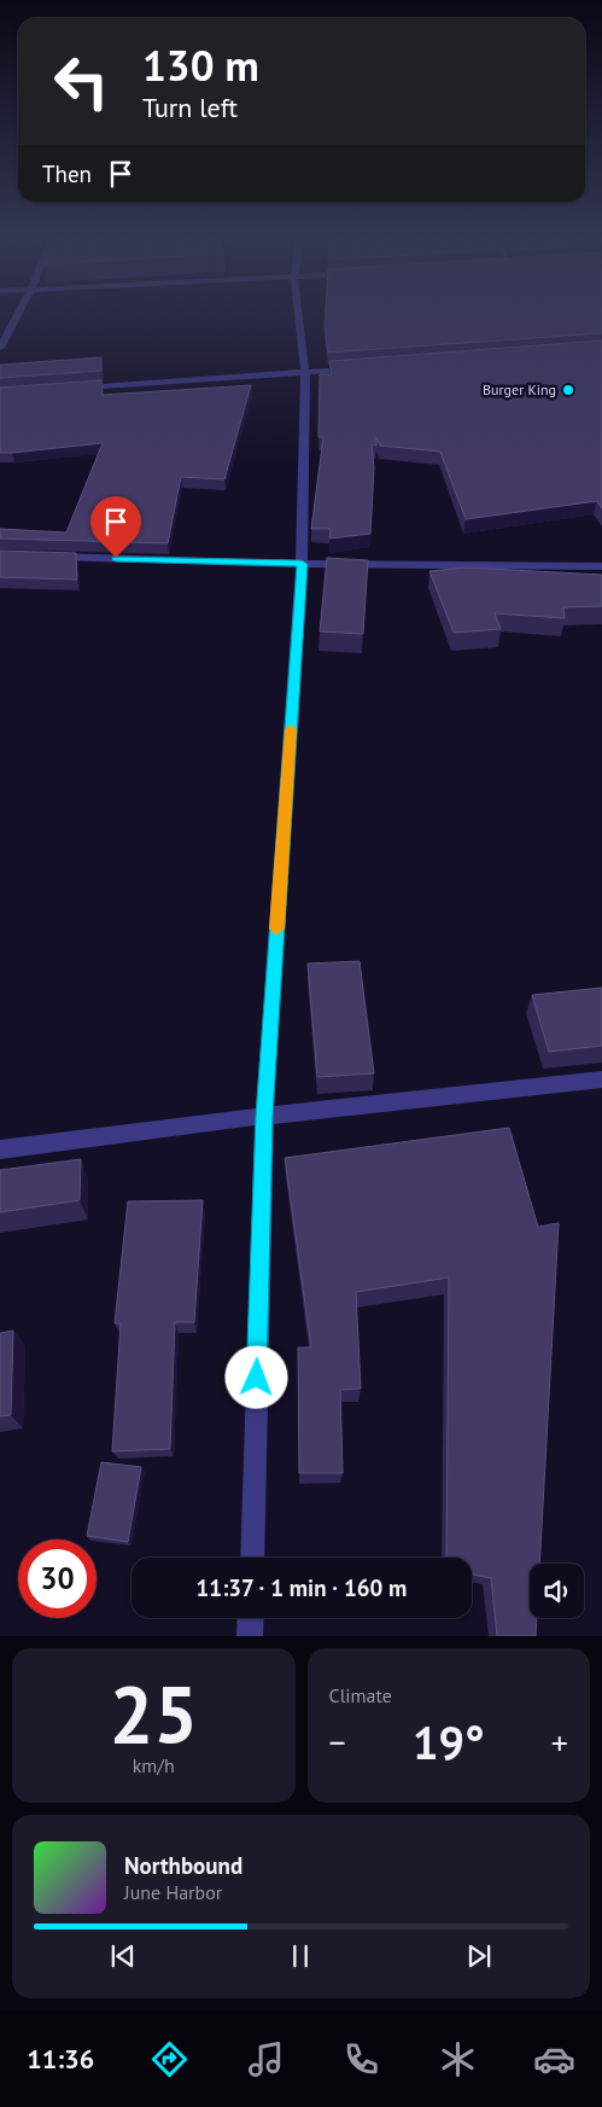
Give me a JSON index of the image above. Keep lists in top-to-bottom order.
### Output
{
  "places": ["Burger King"],
  "page": {
    "turn": ["130 m", "Turn left"],
    "then": "Then",
    "limit": "30",
    "trip": "11:37 · 1 min · 160 m",
    "tile": [
      ["25", "km/h"],
      "Climate"
    ],
    "heat": ["−", "19°", "+"],
    "song": ["Northbound", "June Harbor"],
    "tabs": "11:36"
  }
}
